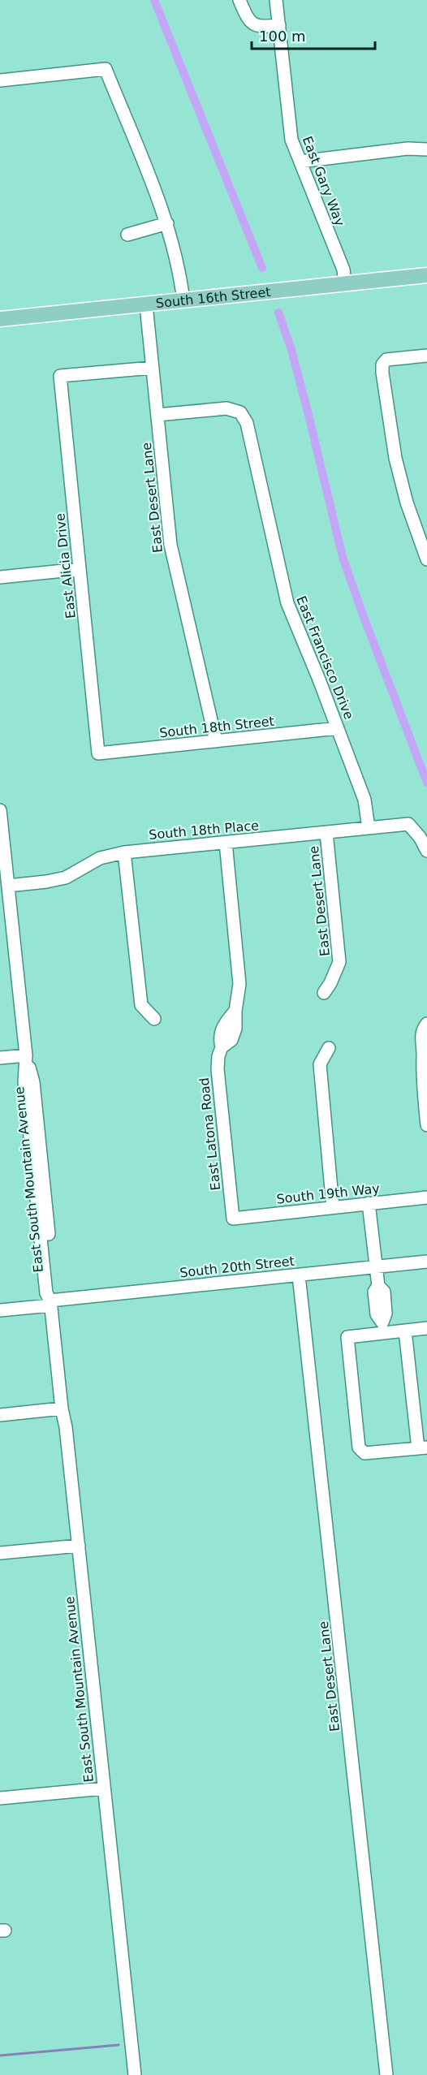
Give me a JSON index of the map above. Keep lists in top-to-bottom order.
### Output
{
  "streets": {
    "main road": ["South 16th Street"],
    "street": [
      "East Gary Way",
      "East Desert Lane",
      "East Alicia Drive",
      "East Francisco Drive",
      "South 18th Street",
      "South 18th Place",
      "East Latona Road",
      "East South Mountain Avenue",
      "South 19th Way",
      "South 20th Street"
    ]
  },
  "crossings": [
    ["East Gary Way", "South 16th Street"],
    ["South 16th Street", "East Desert Lane"],
    ["East Desert Lane", "East Alicia Drive"],
    ["East Desert Lane", "East Francisco Drive"],
    ["East Desert Lane", "South 18th Street"],
    ["East Desert Lane", "South 18th Place"],
    ["East Desert Lane", "South 20th Street"],
    ["East Alicia Drive", "South 18th Street"],
    ["East Francisco Drive", "South 18th Street"],
    ["East Francisco Drive", "South 18th Place"],
    ["South 18th Place", "East Latona Road"],
    ["South 18th Place", "East South Mountain Avenue"],
    ["East Latona Road", "South 19th Way"],
    ["East South Mountain Avenue", "South 20th Street"]
  ],
  "scale_bar": "100 m"
}
